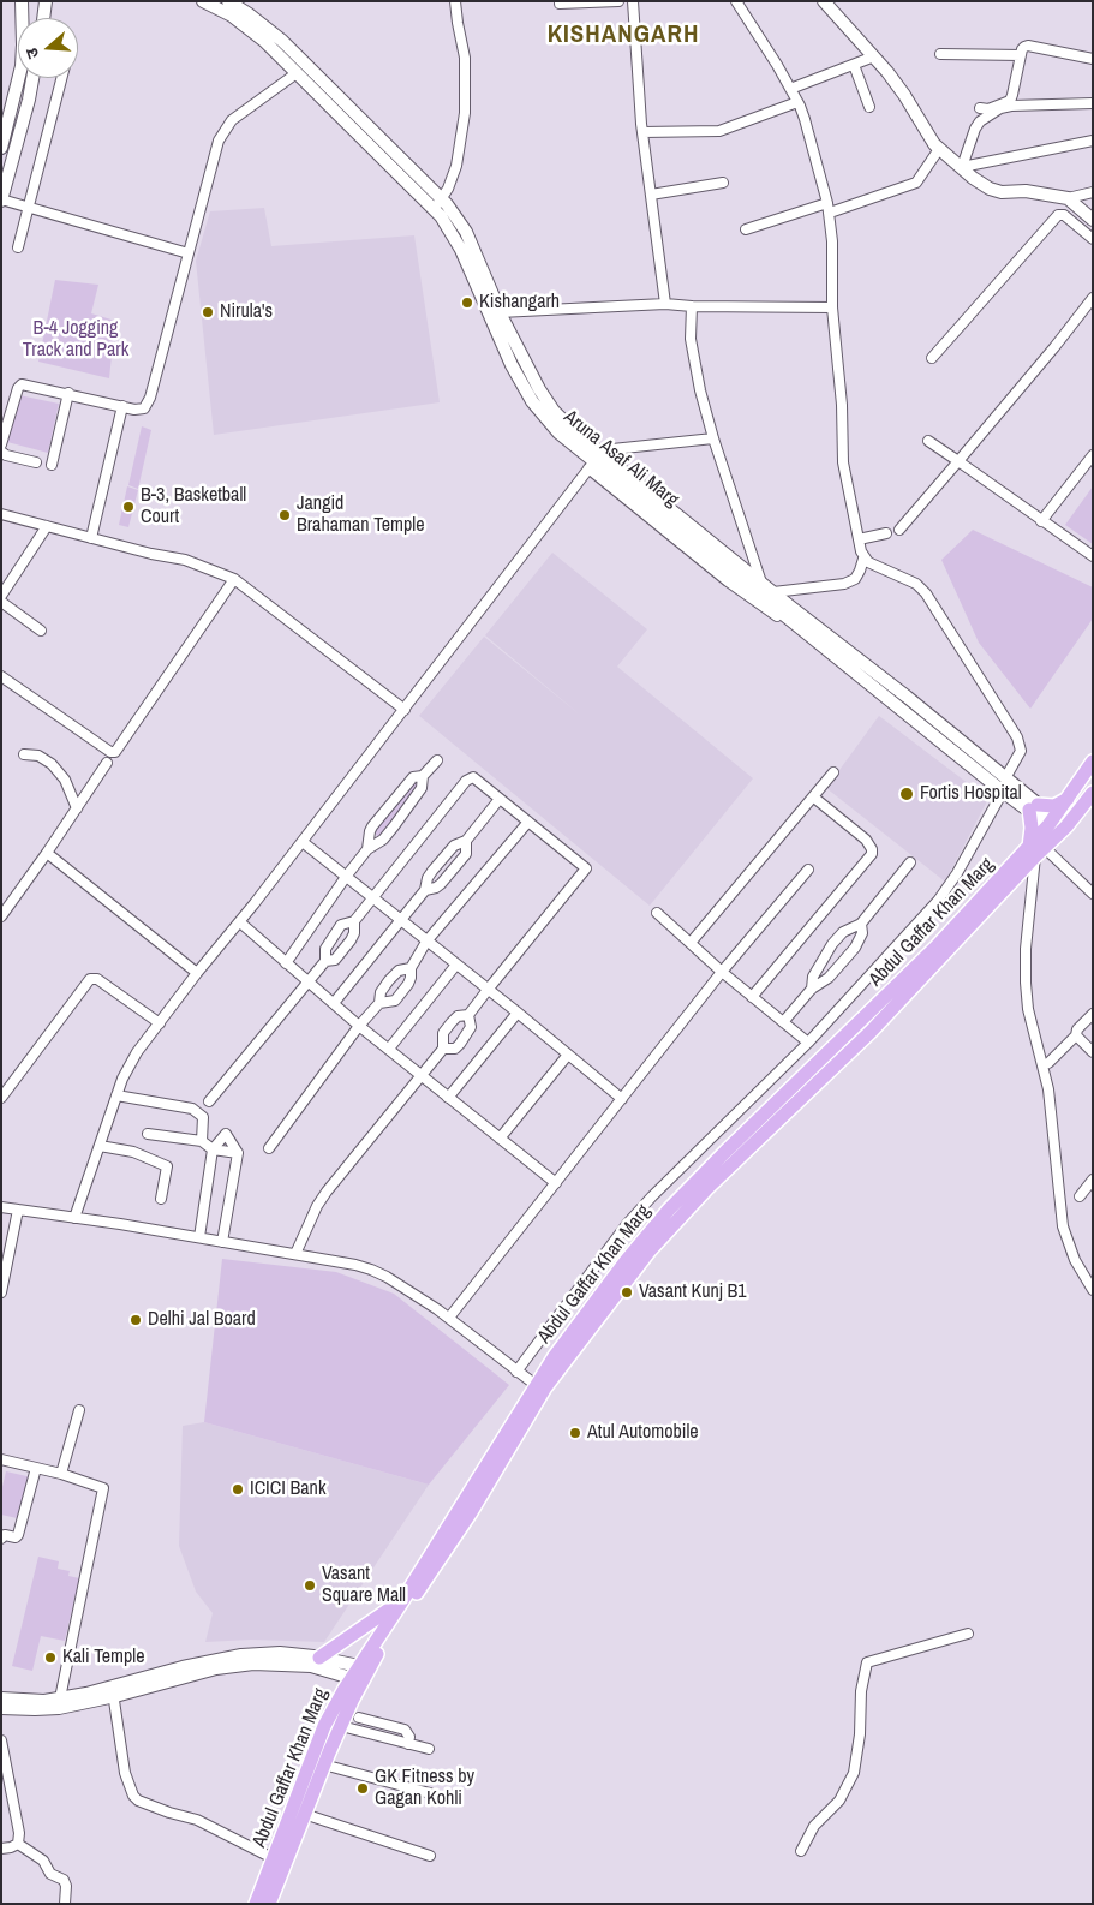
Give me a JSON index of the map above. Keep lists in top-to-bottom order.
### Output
{
  "streets": {
    "main road": ["Aruna Asaf Ali Marg", "Abdul Gaffar Khan Marg"]
  },
  "districts": ["KISHANGARH"],
  "parks": ["B-4 Jogging Track and Park"],
  "places": [
    "Kishangarh",
    "Nirula's",
    "B-3, Basketball Court",
    "Jangid Brahaman Temple",
    "Fortis Hospital",
    "Vasant Kunj B1",
    "Delhi Jal Board",
    "Atul Automobile",
    "ICICI Bank",
    "Vasant Square Mall",
    "Kali Temple",
    "GK Fitness by Gagan Kohli"
  ],
  "north": "left"
}
